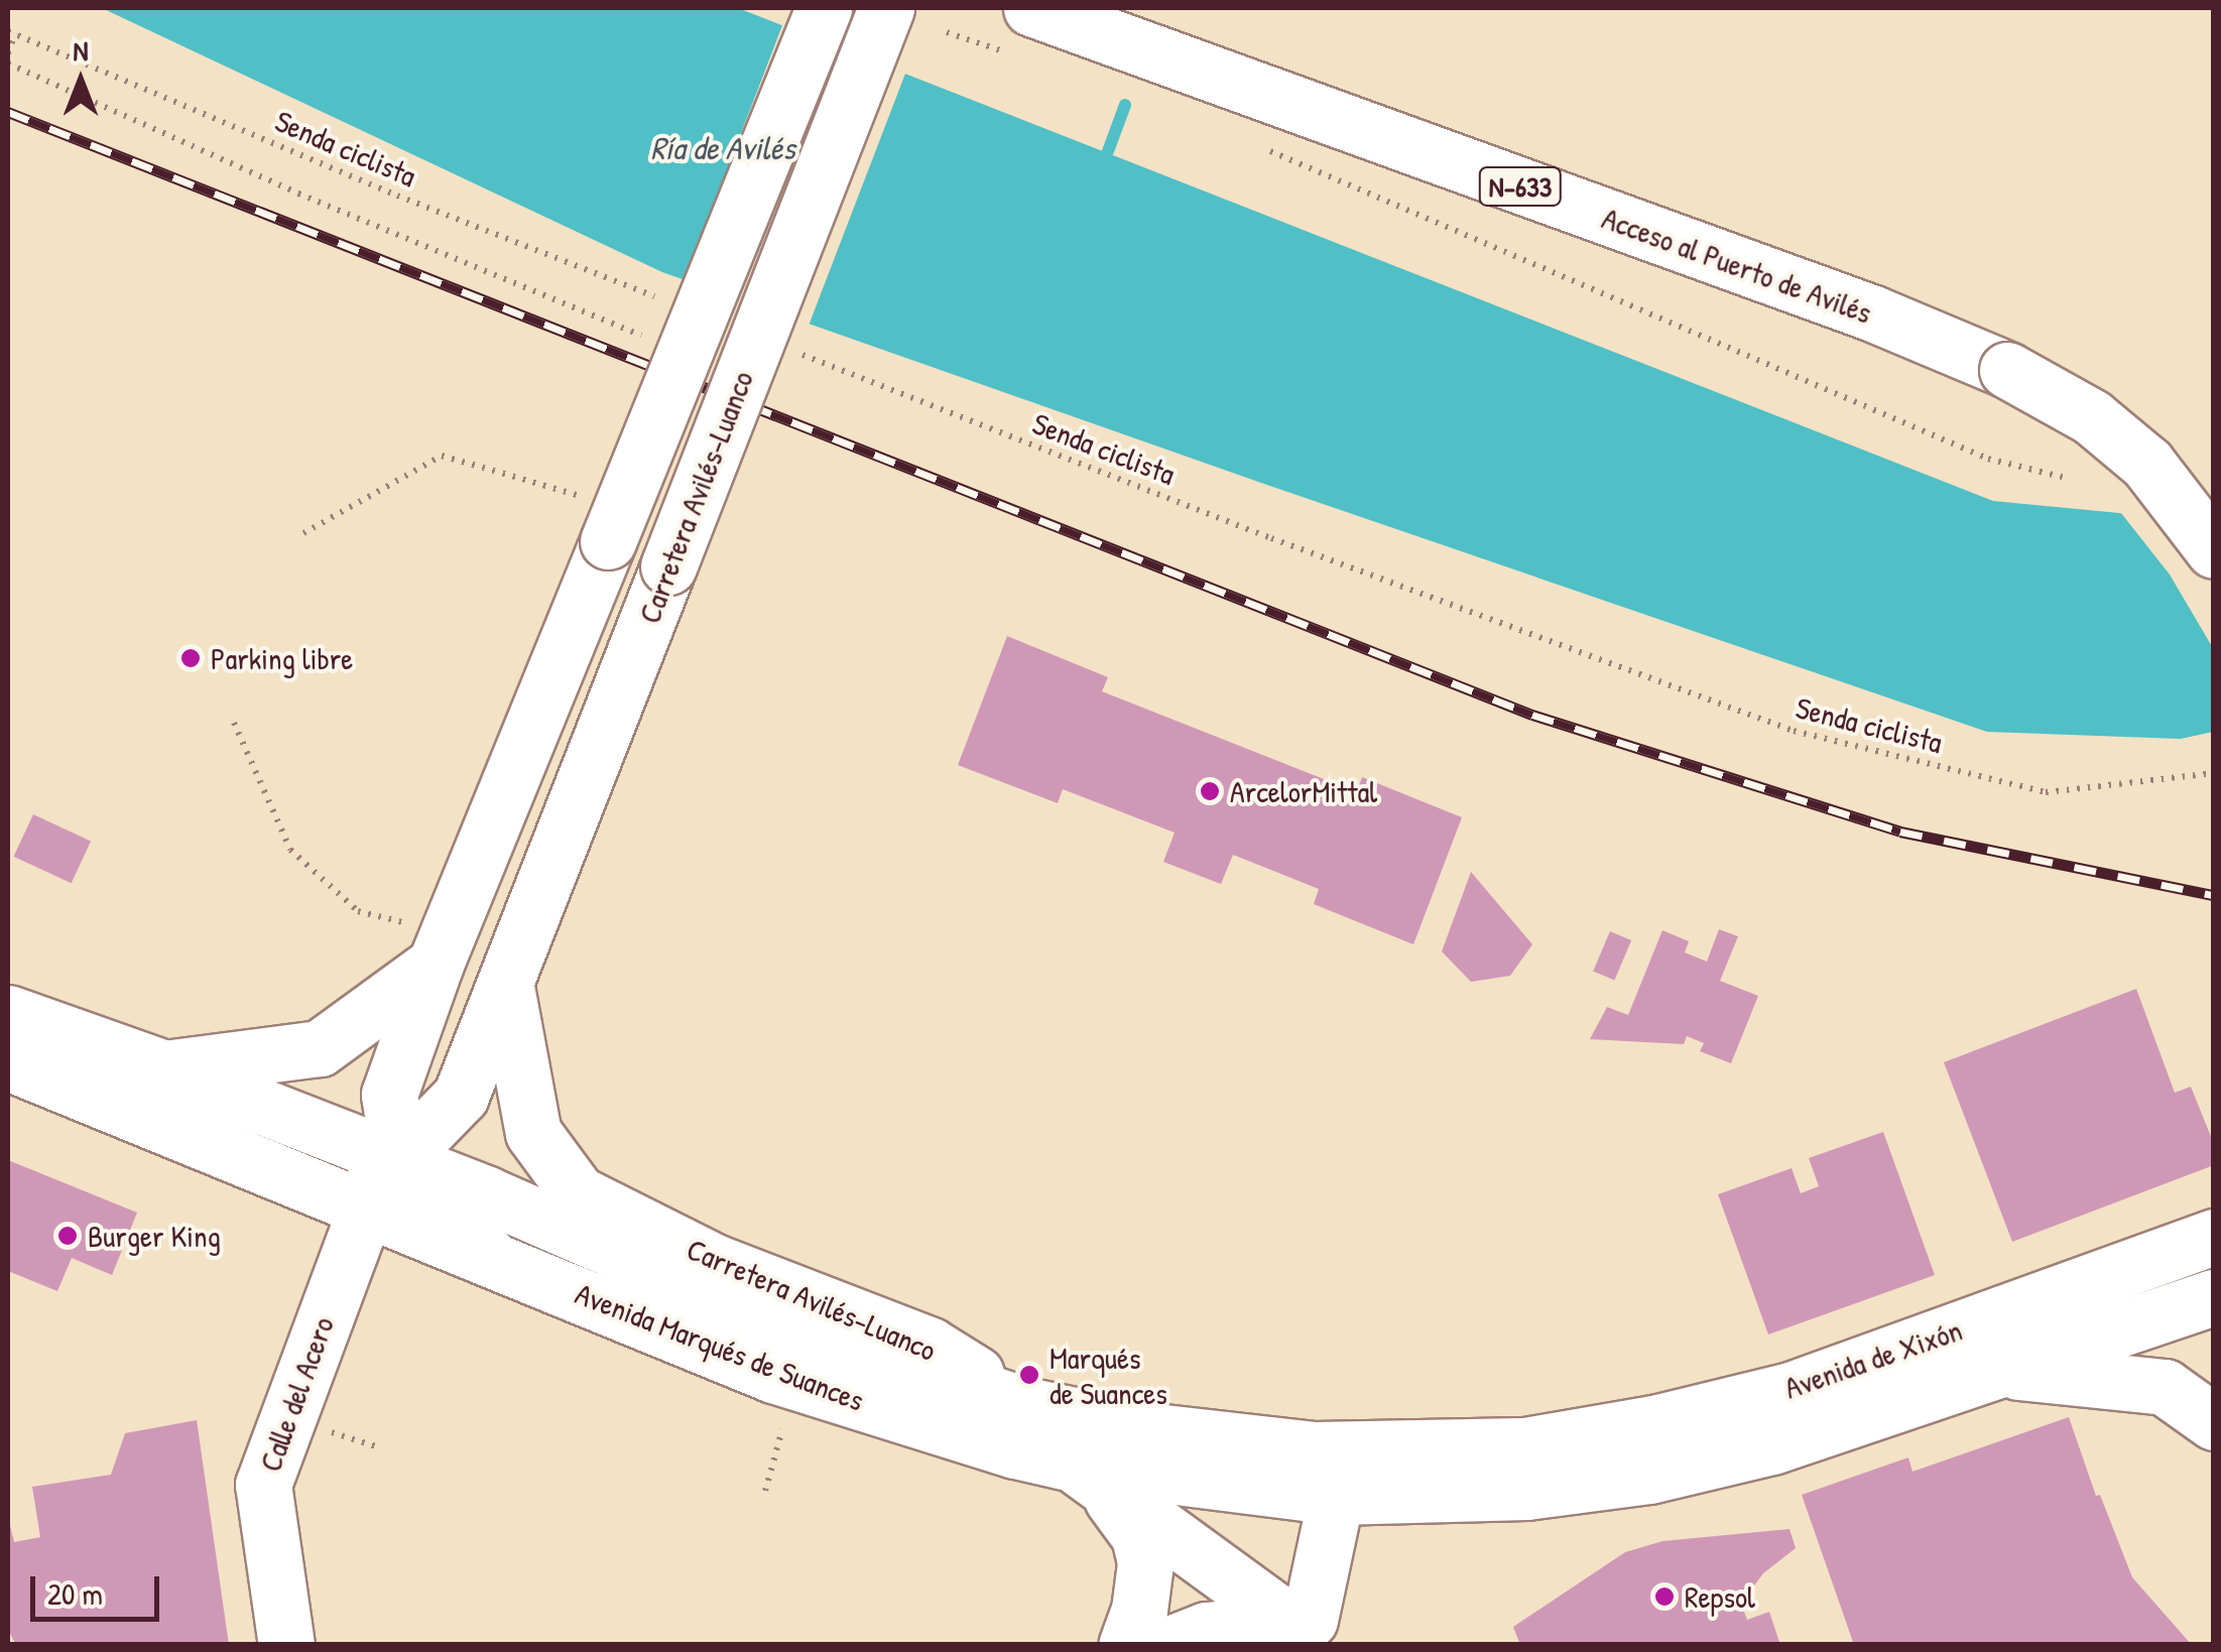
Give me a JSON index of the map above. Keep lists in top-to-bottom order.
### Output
{
  "streets": {
    "main road": [
      "N-633",
      "Acceso al Puerto de Avilés",
      "Carretera Avilés-Luanco",
      "Avenida Marqués de Suances",
      "Avenida de Xixón",
      "Calle del Acero"
    ],
    "path": ["Senda ciclista"]
  },
  "crossings": [
    ["Carretera Avilés-Luanco", "Avenida Marqués de Suances"],
    ["Avenida Marqués de Suances", "Avenida de Xixón"],
    ["Avenida Marqués de Suances", "Calle del Acero"]
  ],
  "water": ["Ría de Avilés"],
  "places": [
    "Parking libre",
    "ArcelorMittal",
    "Burger King",
    "Marqués de Suances",
    "Repsol"
  ],
  "scale_bar": "20 m",
  "north": "top"
}
